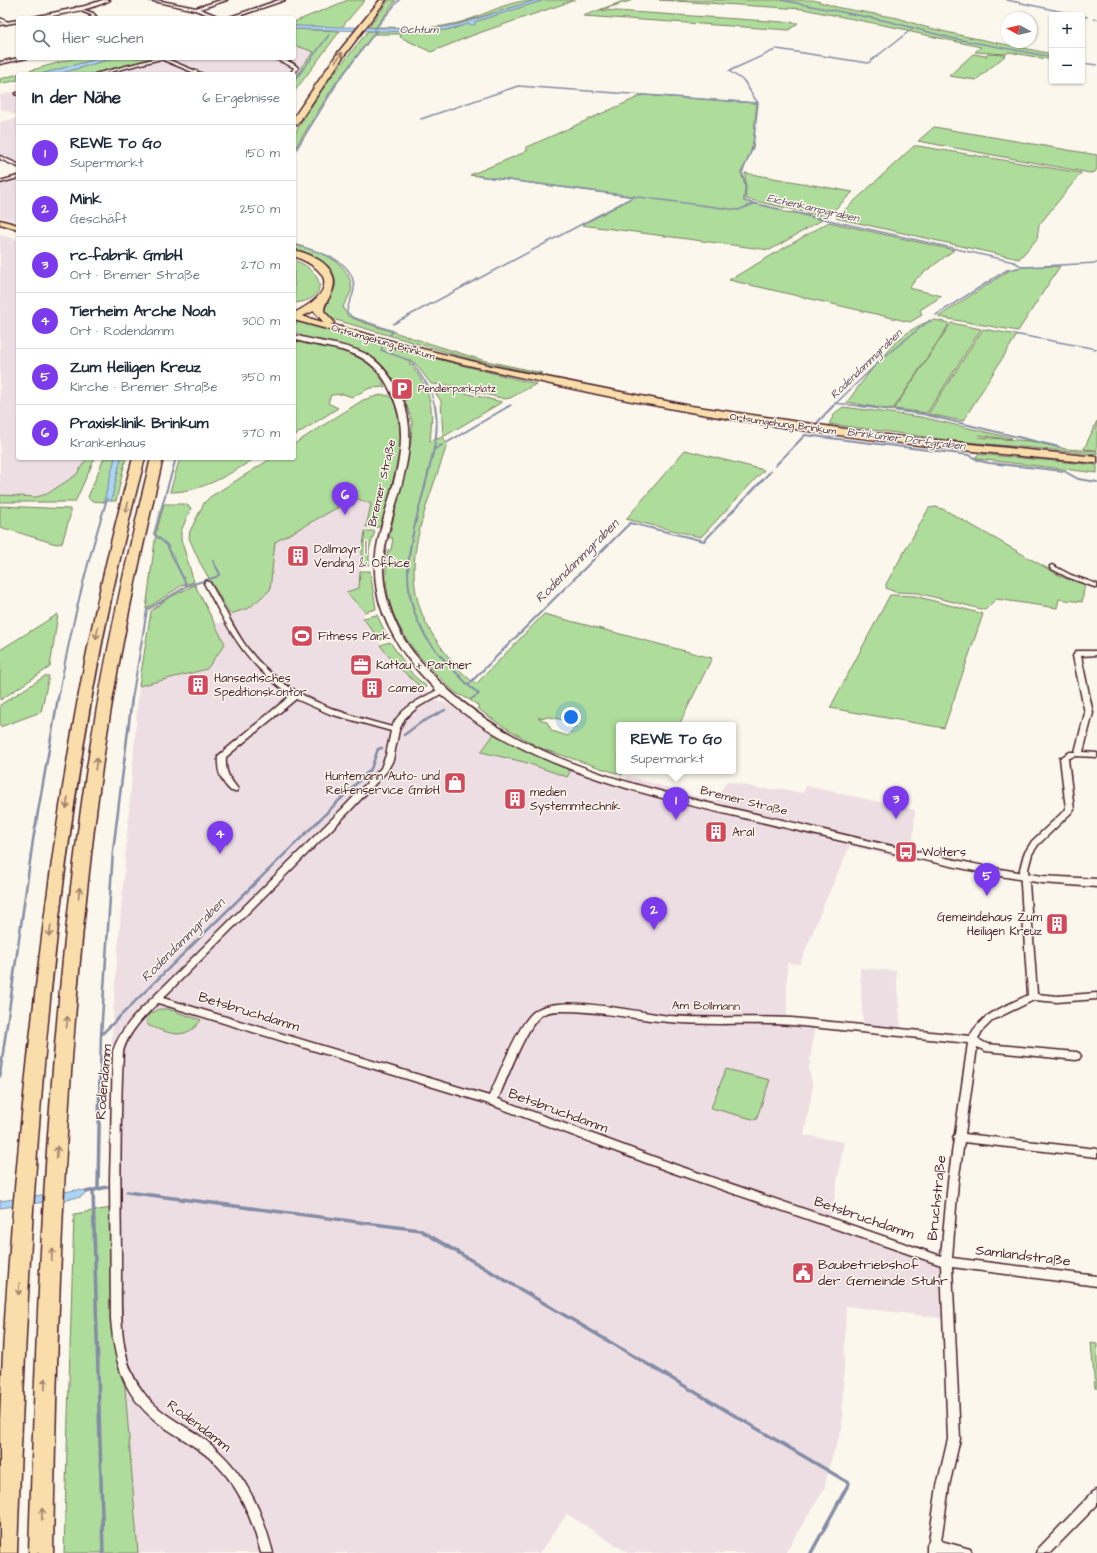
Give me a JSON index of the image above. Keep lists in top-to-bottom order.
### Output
{
  "streets": {
    "main road": ["Ortsumgehung Brinkum"],
    "street": [
      "Bremer Straße",
      "Am Bollmann",
      "Betsbruchdamm",
      "Rodendamm",
      "Bruchstraße",
      "Samlandstraße"
    ]
  },
  "crossings": [
    ["Bremer Straße", "Rodendamm"],
    ["Am Bollmann", "Betsbruchdamm"],
    ["Am Bollmann", "Bruchstraße"],
    ["Betsbruchdamm", "Rodendamm"],
    ["Betsbruchdamm", "Bruchstraße"],
    ["Betsbruchdamm", "Samlandstraße"],
    ["Bruchstraße", "Samlandstraße"]
  ],
  "water": [
    "Ochtum",
    "Eichenkampgraben",
    "Rodendammgraben",
    "Brinkumer Dorfgraben"
  ],
  "places": {
    "parking": ["Pendlerparkplatz"],
    "building": [
      "Dallmayr | Vending & Office",
      "Hanseatisches Speditionskontor",
      "cameo",
      "medien Systemmtechnik",
      "Aral",
      "Gemeindehaus Zum Heiligen Kreuz"
    ],
    "sports": ["Fitness Park"],
    "office": ["Kattau + Partner"],
    "shop": ["Huntemann Auto- und Reifenservice GmbH"],
    "bus stop": ["Wolters"],
    "public building": ["Baubetriebshof der Gemeinde Stuhr"]
  },
  "north": "left",
  "page": {
    "map_buttons": ["+", "−"],
    "search": "Hier suchen",
    "heading": ["In der Nähe", "6 Ergebnisse"],
    "list": [
      {
        "mark": "1",
        "name": "REWE To Go",
        "note": "Supermarkt",
        "value": "150 m"
      },
      {
        "mark": "2",
        "name": "Mink",
        "note": "Geschäft",
        "value": "250 m"
      },
      {
        "mark": "3",
        "name": "rc-fabrik GmbH",
        "note": "Ort · Bremer Straße",
        "value": "270 m"
      },
      {
        "mark": "4",
        "name": "Tierheim Arche Noah",
        "note": "Ort · Rodendamm",
        "value": "300 m"
      },
      {
        "mark": "5",
        "name": "Zum Heiligen Kreuz",
        "note": "Kirche · Bremer Straße",
        "value": "350 m"
      },
      {
        "mark": "6",
        "name": "Praxisklinik Brinkum",
        "note": "Krankenhaus",
        "value": "370 m"
      }
    ],
    "pins": [
      "6",
      "3",
      "1",
      "4",
      "5",
      "2"
    ],
    "popup": ["REWE To Go", "Supermarkt"]
  }
}
